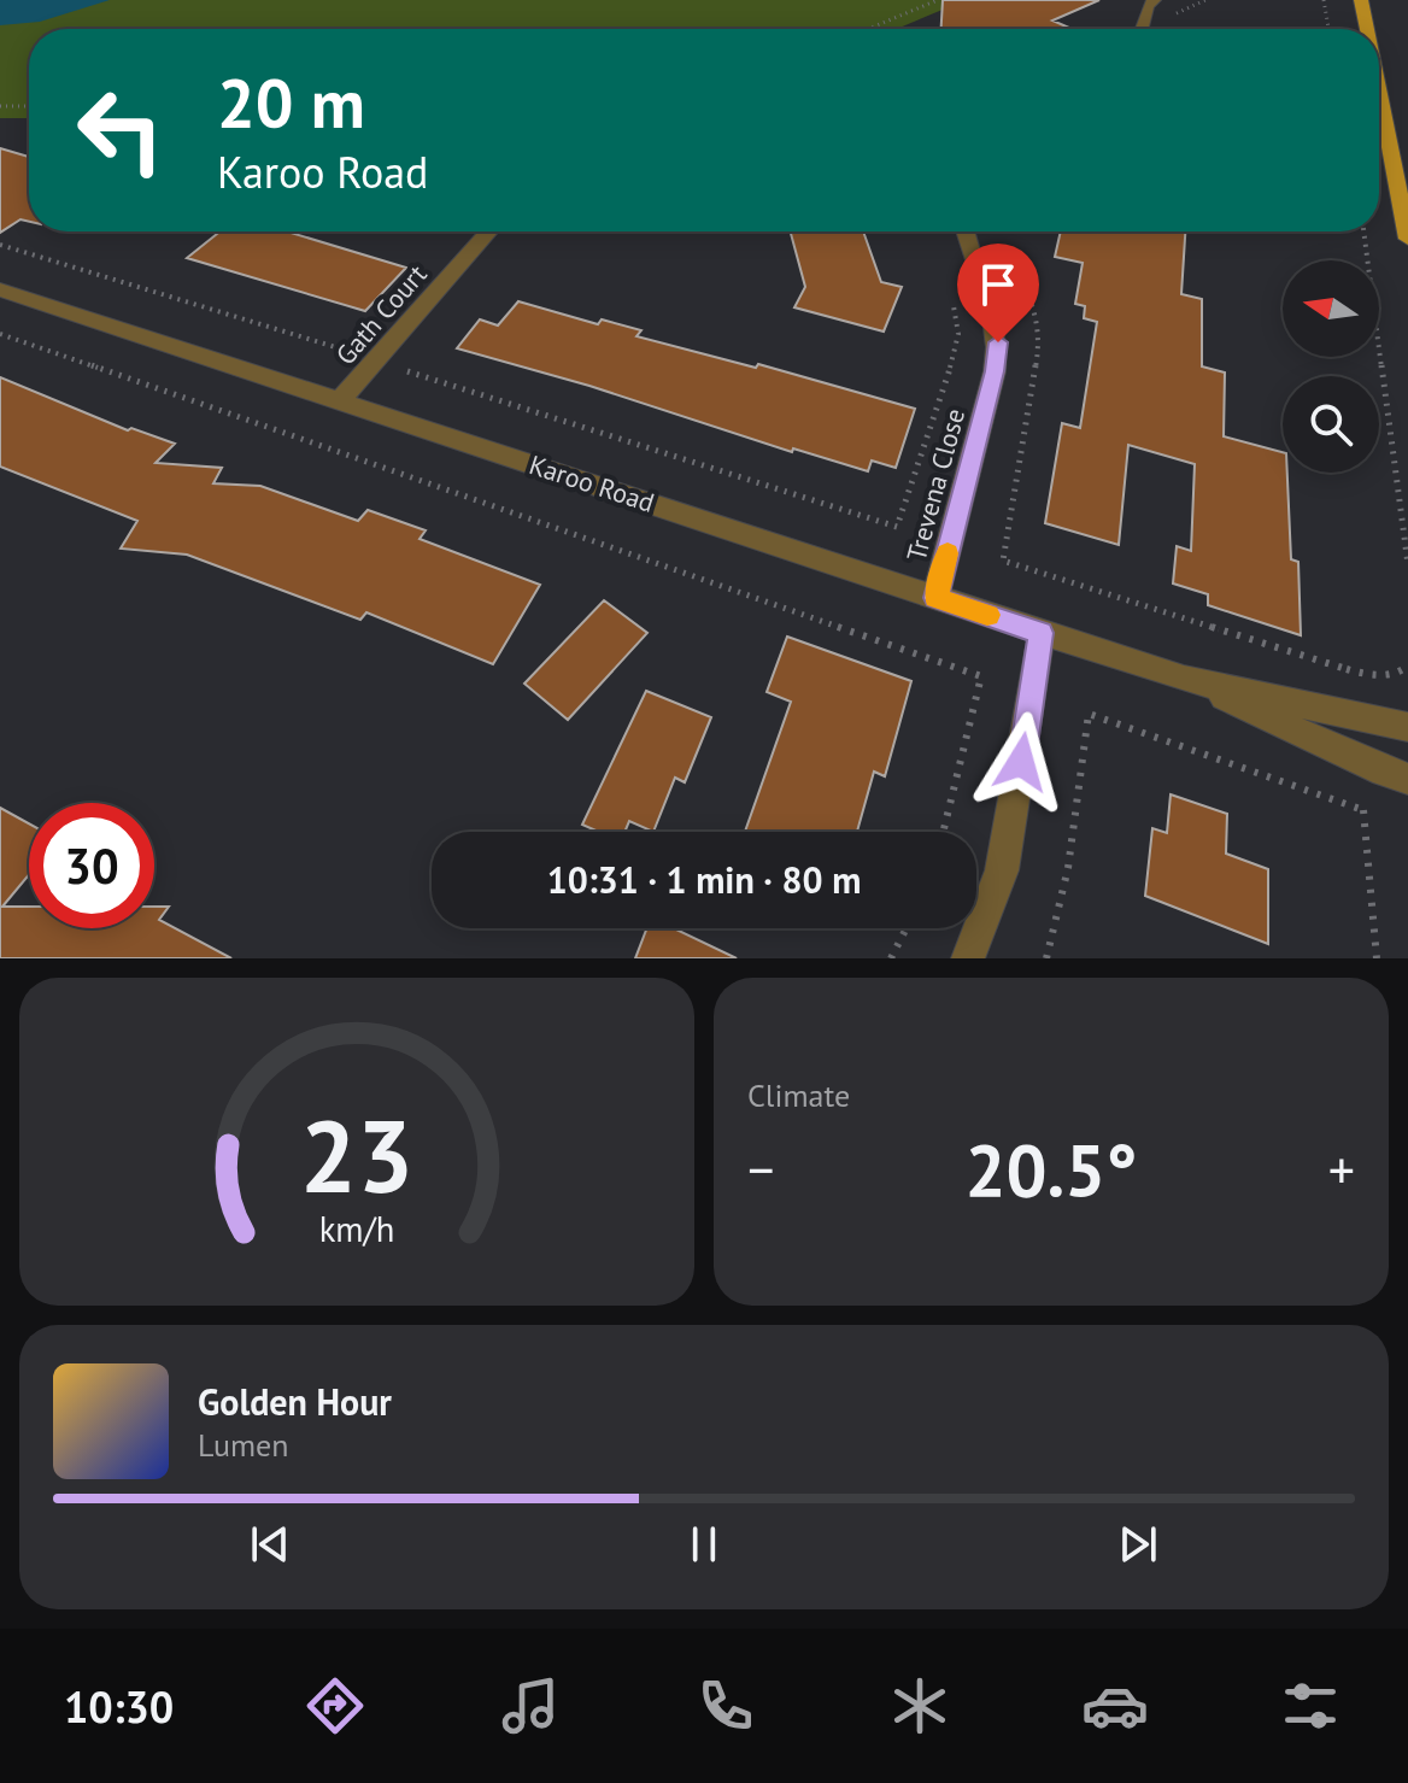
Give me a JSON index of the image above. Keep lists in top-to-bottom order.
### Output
{
  "streets": {
    "street": ["Gath Court", "Karoo Road", "Trevena Close"]
  },
  "crossings": [
    ["Gath Court", "Karoo Road"],
    ["Karoo Road", "Trevena Close"]
  ],
  "north": "left",
  "page": {
    "turn": ["20 m", "Karoo Road"],
    "limit": "30",
    "trip": "10:31 · 1 min · 80 m",
    "tile": "Climate",
    "heat": ["−", "20.5°", "+"],
    "song": ["Golden Hour", "Lumen"],
    "tabs": "10:30",
    "gauge": ["23", "km/h"]
  }
}
